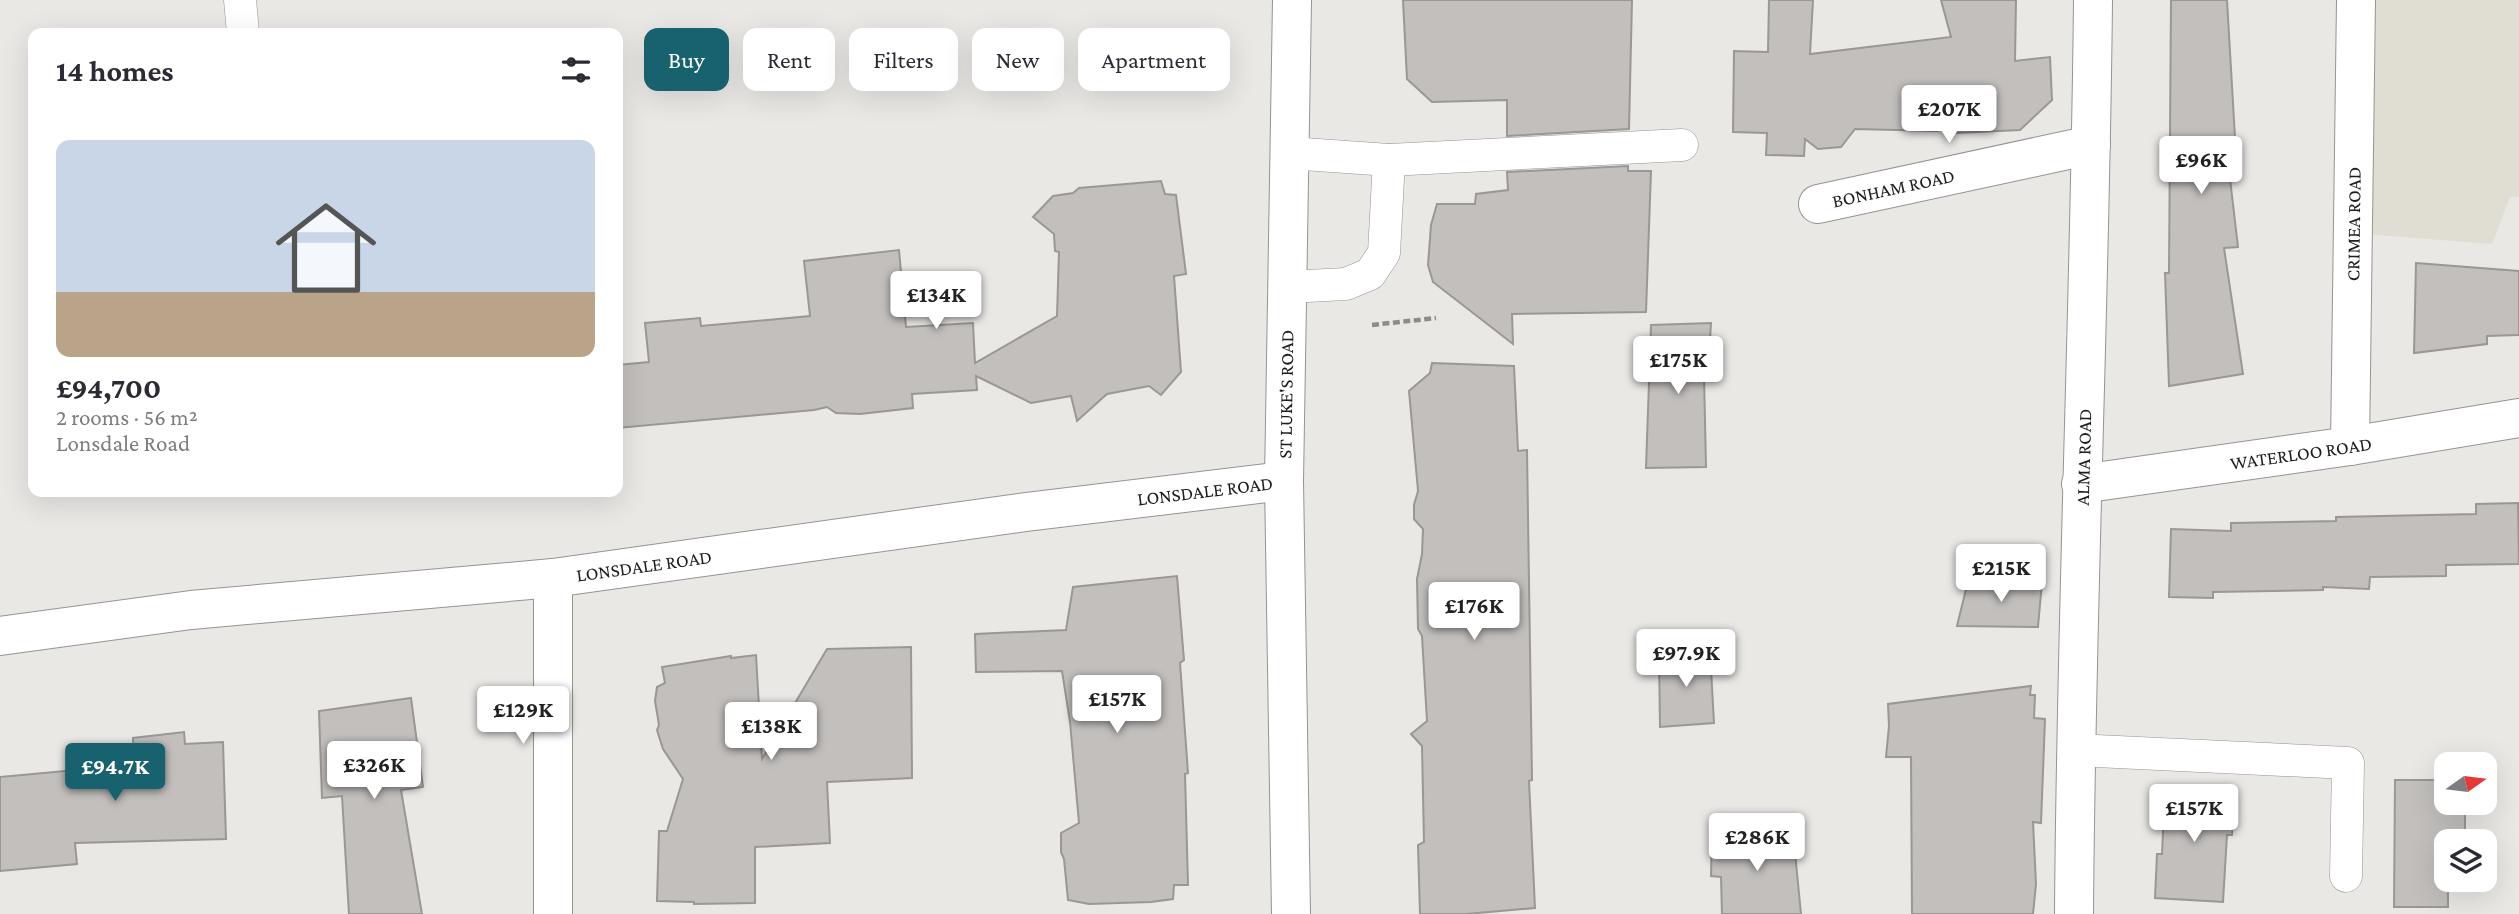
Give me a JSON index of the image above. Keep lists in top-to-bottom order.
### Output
{
  "streets": {
    "street": [
      "BONHAM ROAD",
      "CRIMEA ROAD",
      "ST LUKE'S ROAD",
      "WATERLOO ROAD",
      "ALMA ROAD",
      "LONSDALE ROAD"
    ]
  },
  "crossings": [
    ["BONHAM ROAD", "ALMA ROAD"],
    ["CRIMEA ROAD", "WATERLOO ROAD"],
    ["ST LUKE'S ROAD", "LONSDALE ROAD"],
    ["WATERLOO ROAD", "ALMA ROAD"]
  ],
  "north": "right",
  "page": {
    "chip": [
      "Buy",
      "Rent",
      "Filters",
      "New",
      "Apartment"
    ],
    "heading": "14 homes",
    "price": [
      "£207K",
      "£96K",
      "£134K",
      "£175K",
      "£215K",
      "£176K",
      "£97.9K",
      "£157K",
      "£129K",
      "£138K",
      "£326K",
      "£94.7K",
      "£157K",
      "£286K"
    ],
    "list": [
      {
        "name": "£94,700",
        "note": "2 rooms · 56 m² · Lonsdale Road"
      }
    ]
  }
}
